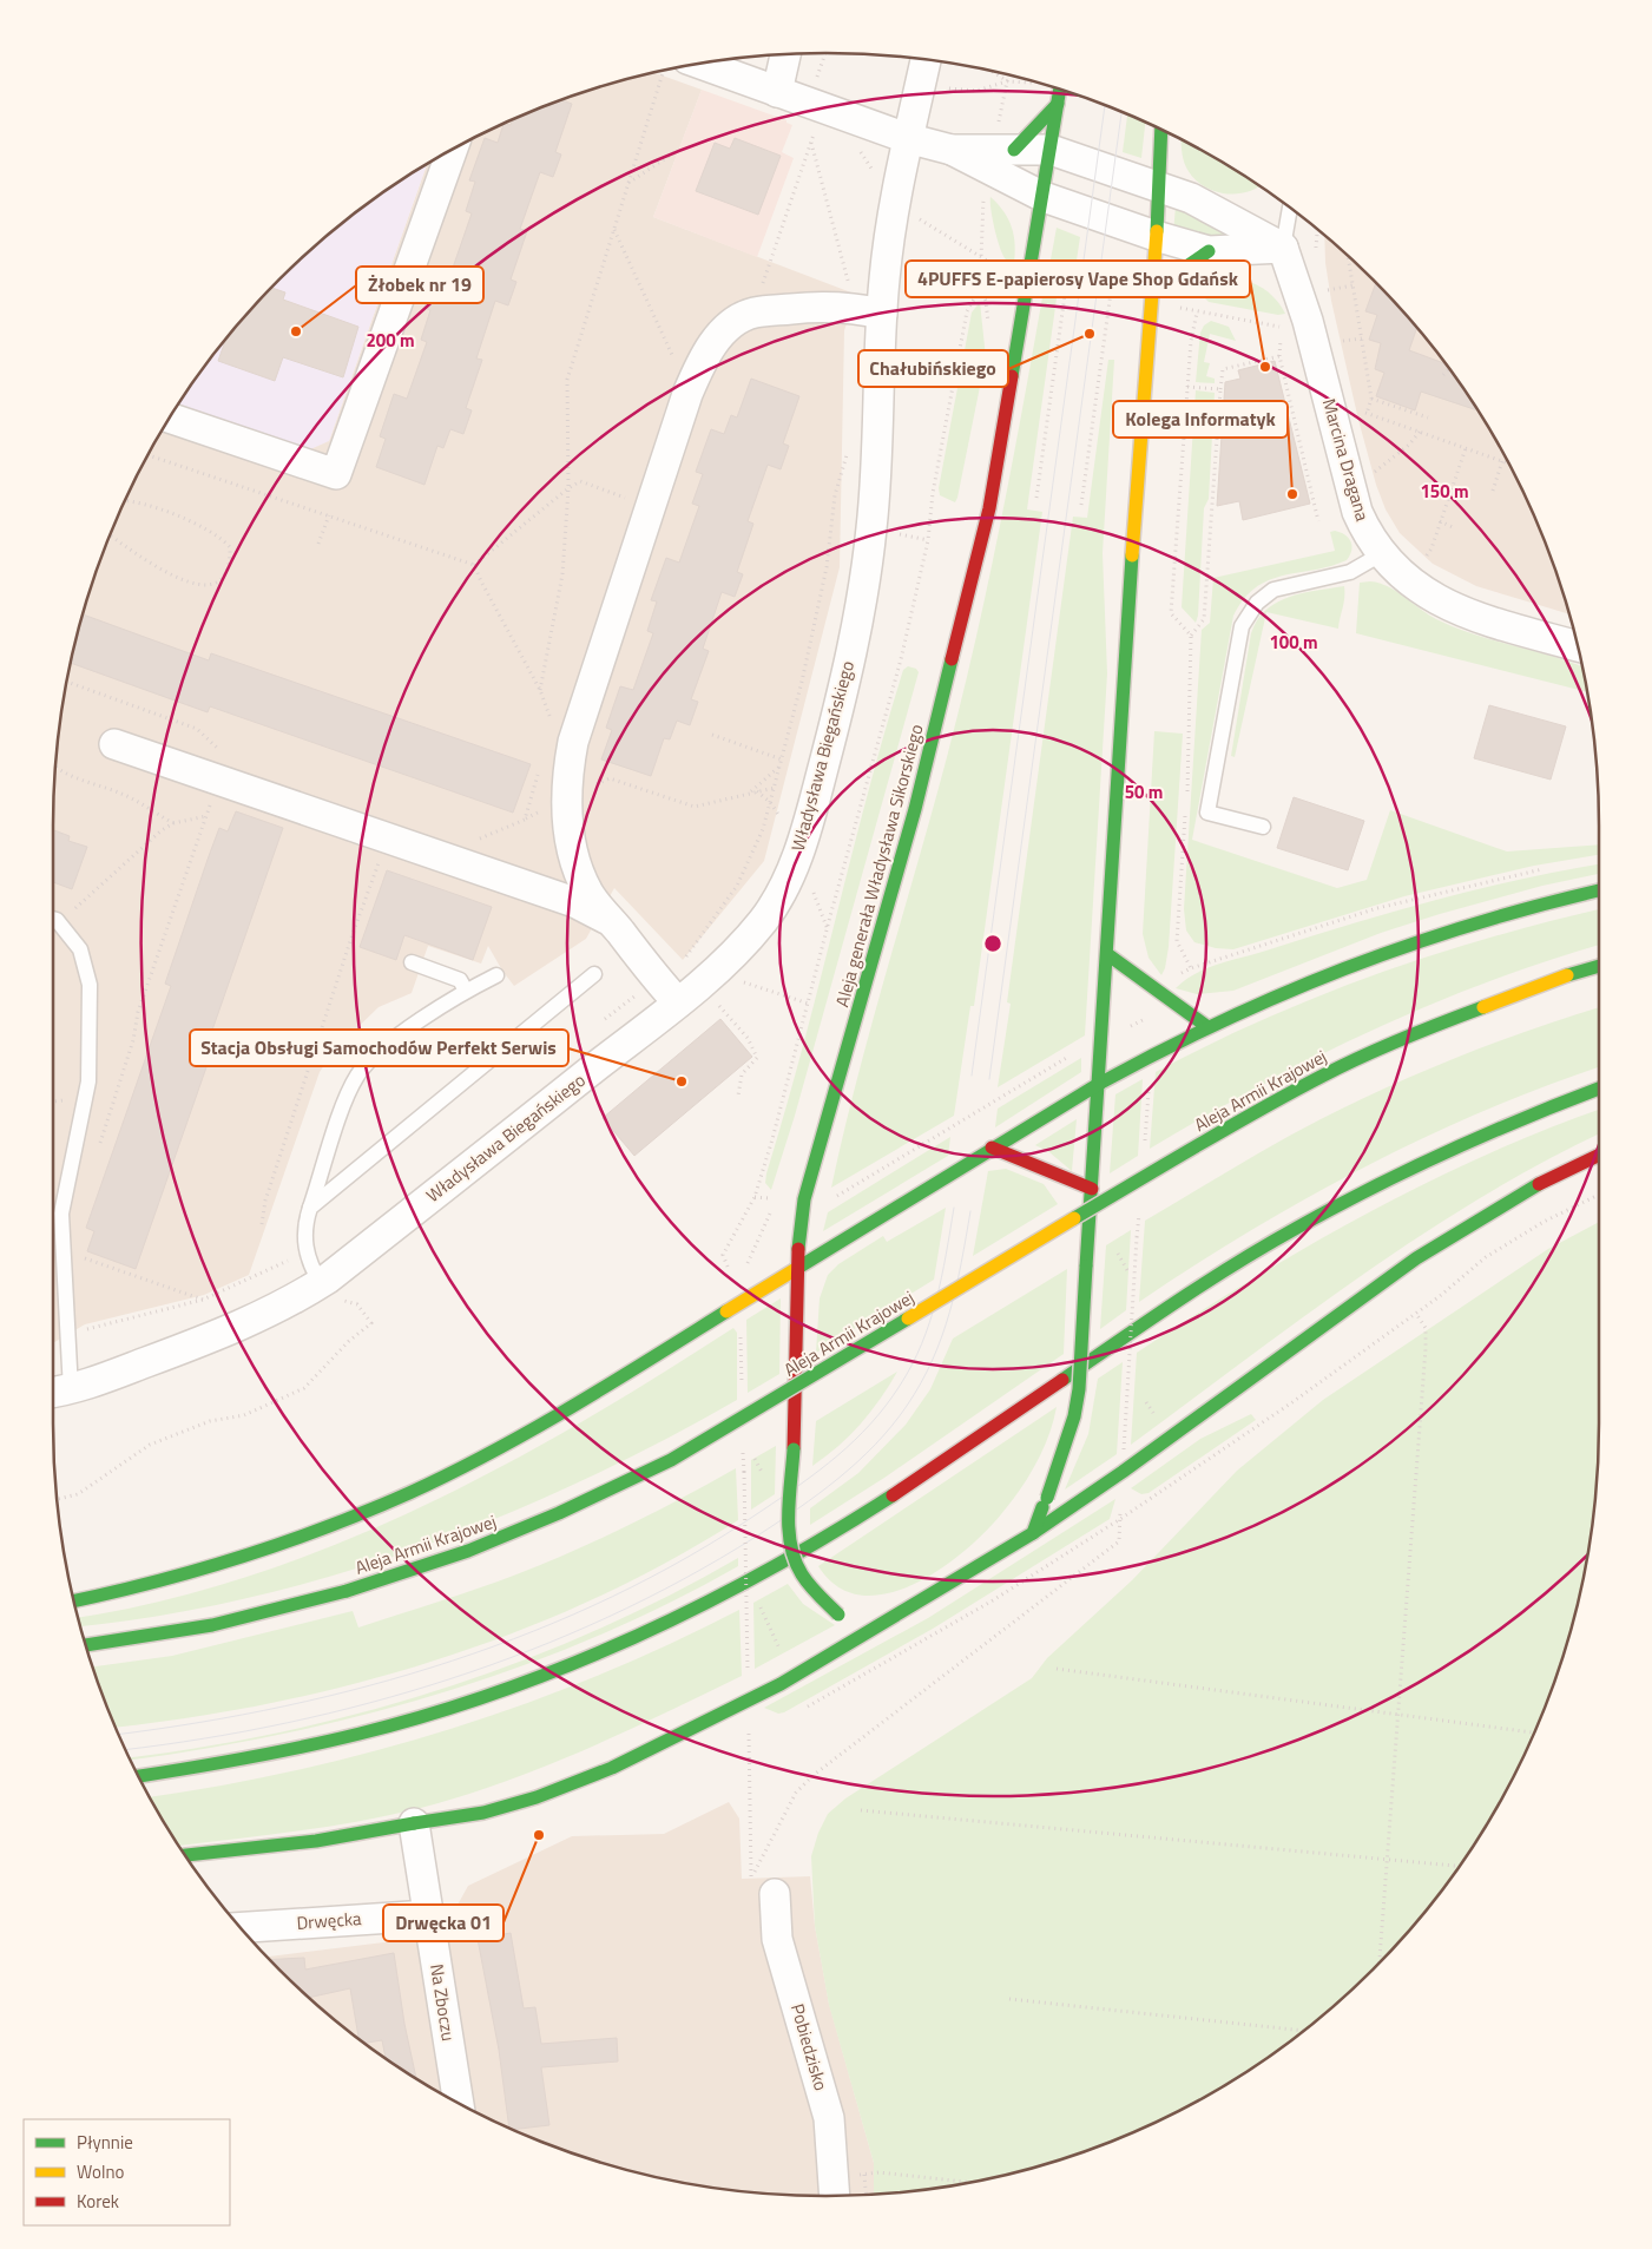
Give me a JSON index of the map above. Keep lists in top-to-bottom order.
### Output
{
  "streets": {
    "main road": ["Aleja generała Władysława Sikorskiego", "Aleja Armii Krajowej"],
    "street": [
      "Marcina Dragana",
      "Władysława Biegańskiego",
      "Drwęcka",
      "Na Zboczu",
      "Pobiedzisko"
    ]
  },
  "crossings": [
    ["Drwęcka", "Na Zboczu"]
  ],
  "places": [
    "Żłobek nr 19",
    "Chałubińskiego",
    "4PUFFS E-papierosy Vape Shop Gdańsk",
    "Kolega Informatyk",
    "Stacja Obsługi Samochodów Perfekt Serwis",
    "Drwęcka 01"
  ],
  "legend": ["Płynnie", "Wolno", "Korek"],
  "rings": [
    "200 m",
    "150 m",
    "100 m",
    "50 m"
  ]
}
